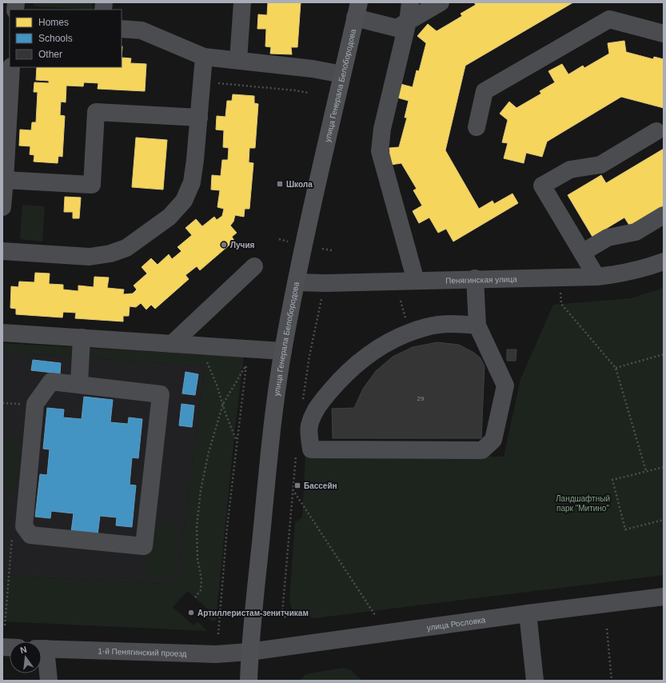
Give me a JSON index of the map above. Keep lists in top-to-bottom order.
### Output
{
  "streets": {
    "main road": ["улица Генерала Белобородова"],
    "street": ["Пенягинская улица", "улица Рословка", "1-й Пенягинский проезд"]
  },
  "crossings": [
    ["улица Генерала Белобородова", "Пенягинская улица"],
    ["улица Генерала Белобородова", "улица Рословка"],
    ["улица Генерала Белобородова", "1-й Пенягинский проезд"],
    ["улица Рословка", "1-й Пенягинский проезд"]
  ],
  "parks": ["Ландшафтный парк \"Митино\""],
  "places": {
    "transit": ["Школа", "Бассейн"],
    "other": ["Лучия", "Артиллеристам-зенитчикам"]
  },
  "house_numbers": ["29"],
  "legend": ["Homes", "Schools", "Other"],
  "north": "top"
}
